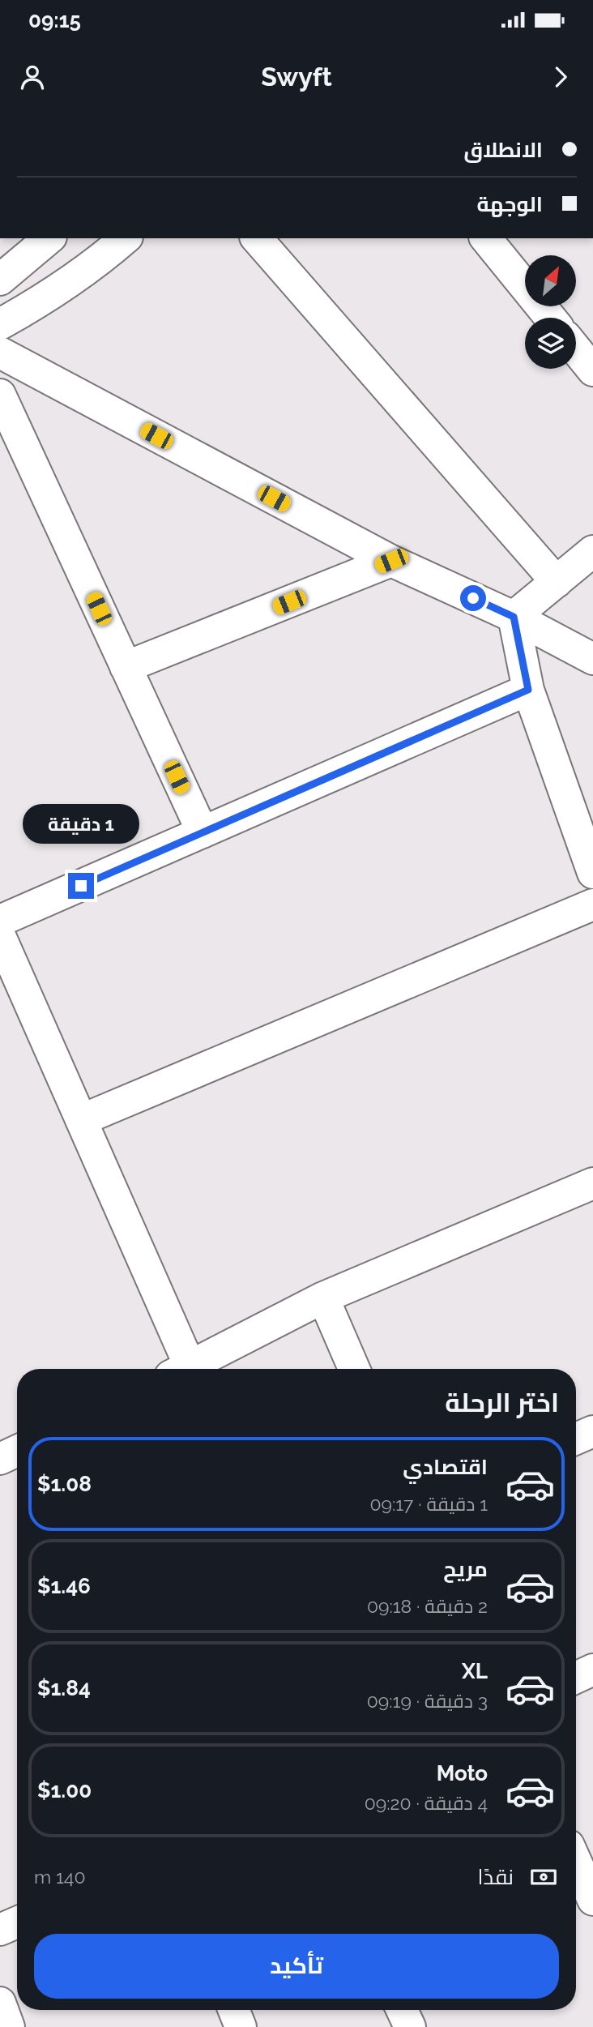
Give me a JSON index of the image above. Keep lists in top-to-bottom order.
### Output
{
  "north": "top right",
  "page": {
    "status": "09:15",
    "header": "Swyft",
    "banner": ["الانطلاق", "الوجهة"],
    "bubble": "1 دقيقة",
    "heading": "اختر الرحلة",
    "list": [
      {
        "name": "اقتصادي",
        "note": "1 دقيقة · 09:17",
        "value": "$1.08"
      },
      {
        "name": "مريح",
        "note": "2 دقيقة · 09:18",
        "value": "$1.46"
      },
      {
        "name": "XL",
        "note": "3 دقيقة · 09:19",
        "value": "$1.84"
      },
      {
        "name": "Moto",
        "note": "4 دقيقة · 09:20",
        "value": "$1.00"
      }
    ],
    "pay": ["نقدًا", "140 m"],
    "buttons": "تأكيد"
  }
}
